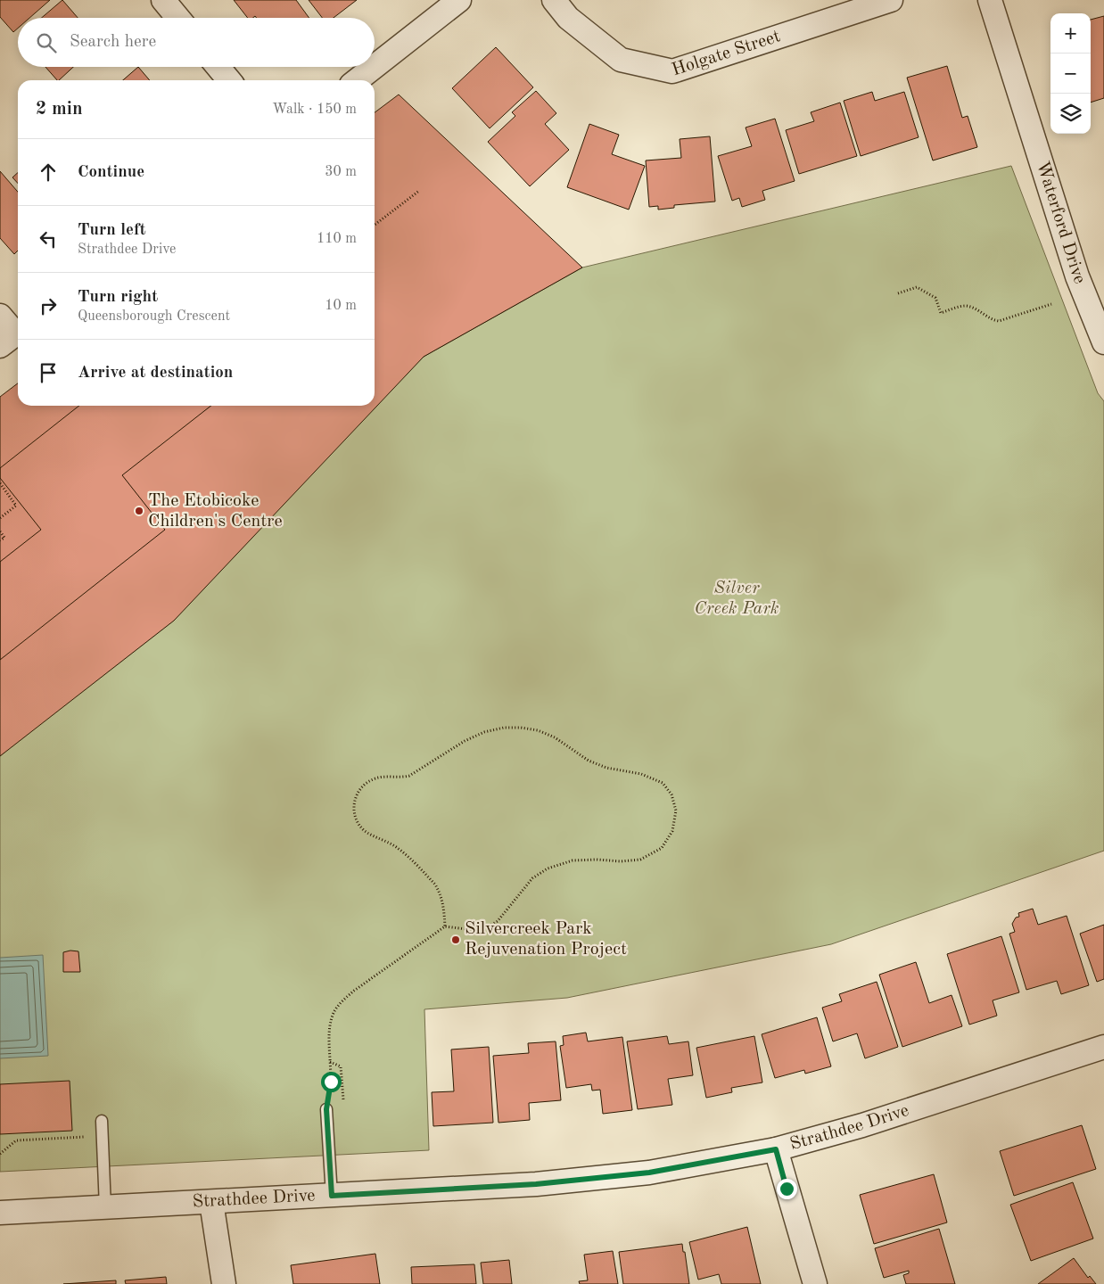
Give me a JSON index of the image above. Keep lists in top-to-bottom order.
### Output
{
  "streets": {
    "street": ["Holgate Street", "Waterford Drive", "Strathdee Drive"]
  },
  "parks": ["Silver Creek Park"],
  "places": ["The Etobicoke Children's Centre", "Silvercreek Park Rejuvenation Project"],
  "page": {
    "map_buttons": ["+", "−"],
    "search": "Search here",
    "heading": ["2 min", "Walk · 150 m"],
    "list": [
      ["Continue", "30 m"],
      ["Turn left", "Strathdee Drive", "110 m"],
      ["Turn right", "Queensborough Crescent", "10 m"],
      "Arrive at destination"
    ]
  }
}
